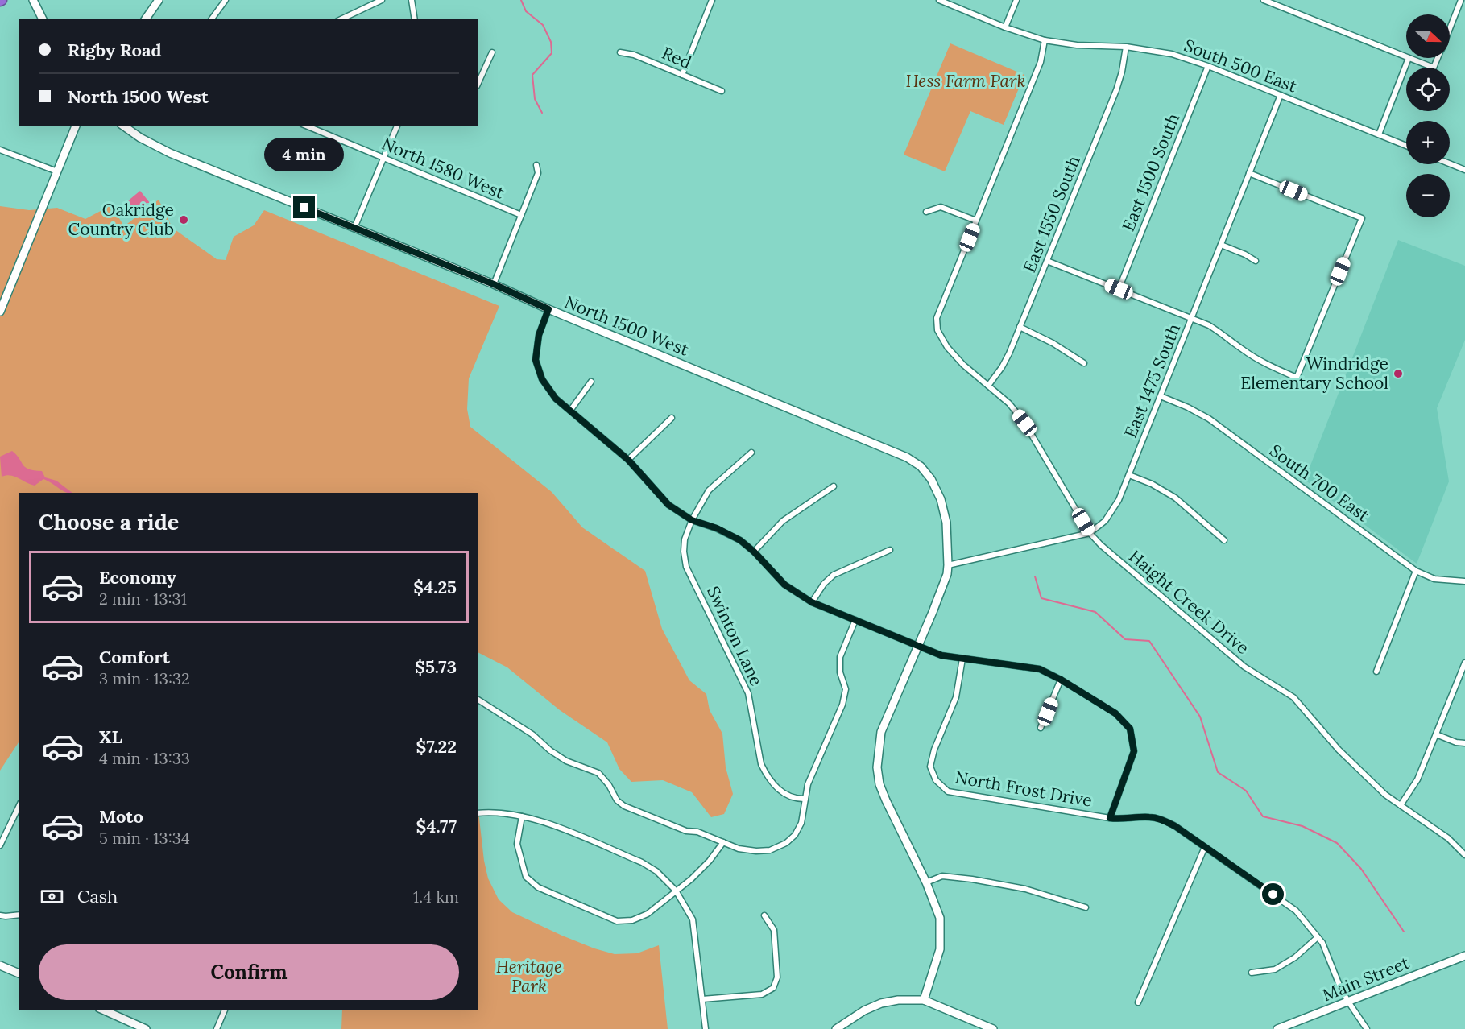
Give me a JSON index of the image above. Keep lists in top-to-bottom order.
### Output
{
  "streets": {
    "street": [
      "Red",
      "South 500 East",
      "North 1580 West",
      "East 1500 South",
      "East 1550 South",
      "North 1500 West",
      "East 1475 South",
      "South 700 East",
      "Haight Creek Drive",
      "Swinton Lane",
      "North Frost Drive",
      "Main Street"
    ]
  },
  "crossings": [
    ["South 500 East", "East 1500 South"],
    ["South 500 East", "East 1550 South"],
    ["South 500 East", "East 1475 South"],
    ["East 1550 South", "Haight Creek Drive"],
    ["North 1500 West", "East 1475 South"],
    ["East 1475 South", "South 700 East"],
    ["East 1475 South", "Haight Creek Drive"],
    ["North Frost Drive", "Main Street"]
  ],
  "parks": ["Hess Farm Park", "Heritage Park"],
  "places": ["Oakridge Country Club", "Windridge Elementary School"],
  "north": "right",
  "page": {
    "map_buttons": ["+", "−"],
    "banner": ["Rigby Road", "North 1500 West"],
    "bubble": "4 min",
    "heading": "Choose a ride",
    "list": [
      {
        "name": "Economy",
        "note": "2 min · 13:31",
        "value": "$4.25"
      },
      {
        "name": "Comfort",
        "note": "3 min · 13:32",
        "value": "$5.73"
      },
      {
        "name": "XL",
        "note": "4 min · 13:33",
        "value": "$7.22"
      },
      {
        "name": "Moto",
        "note": "5 min · 13:34",
        "value": "$4.77"
      }
    ],
    "pay": ["Cash", "1.4 km"],
    "buttons": "Confirm"
  }
}
